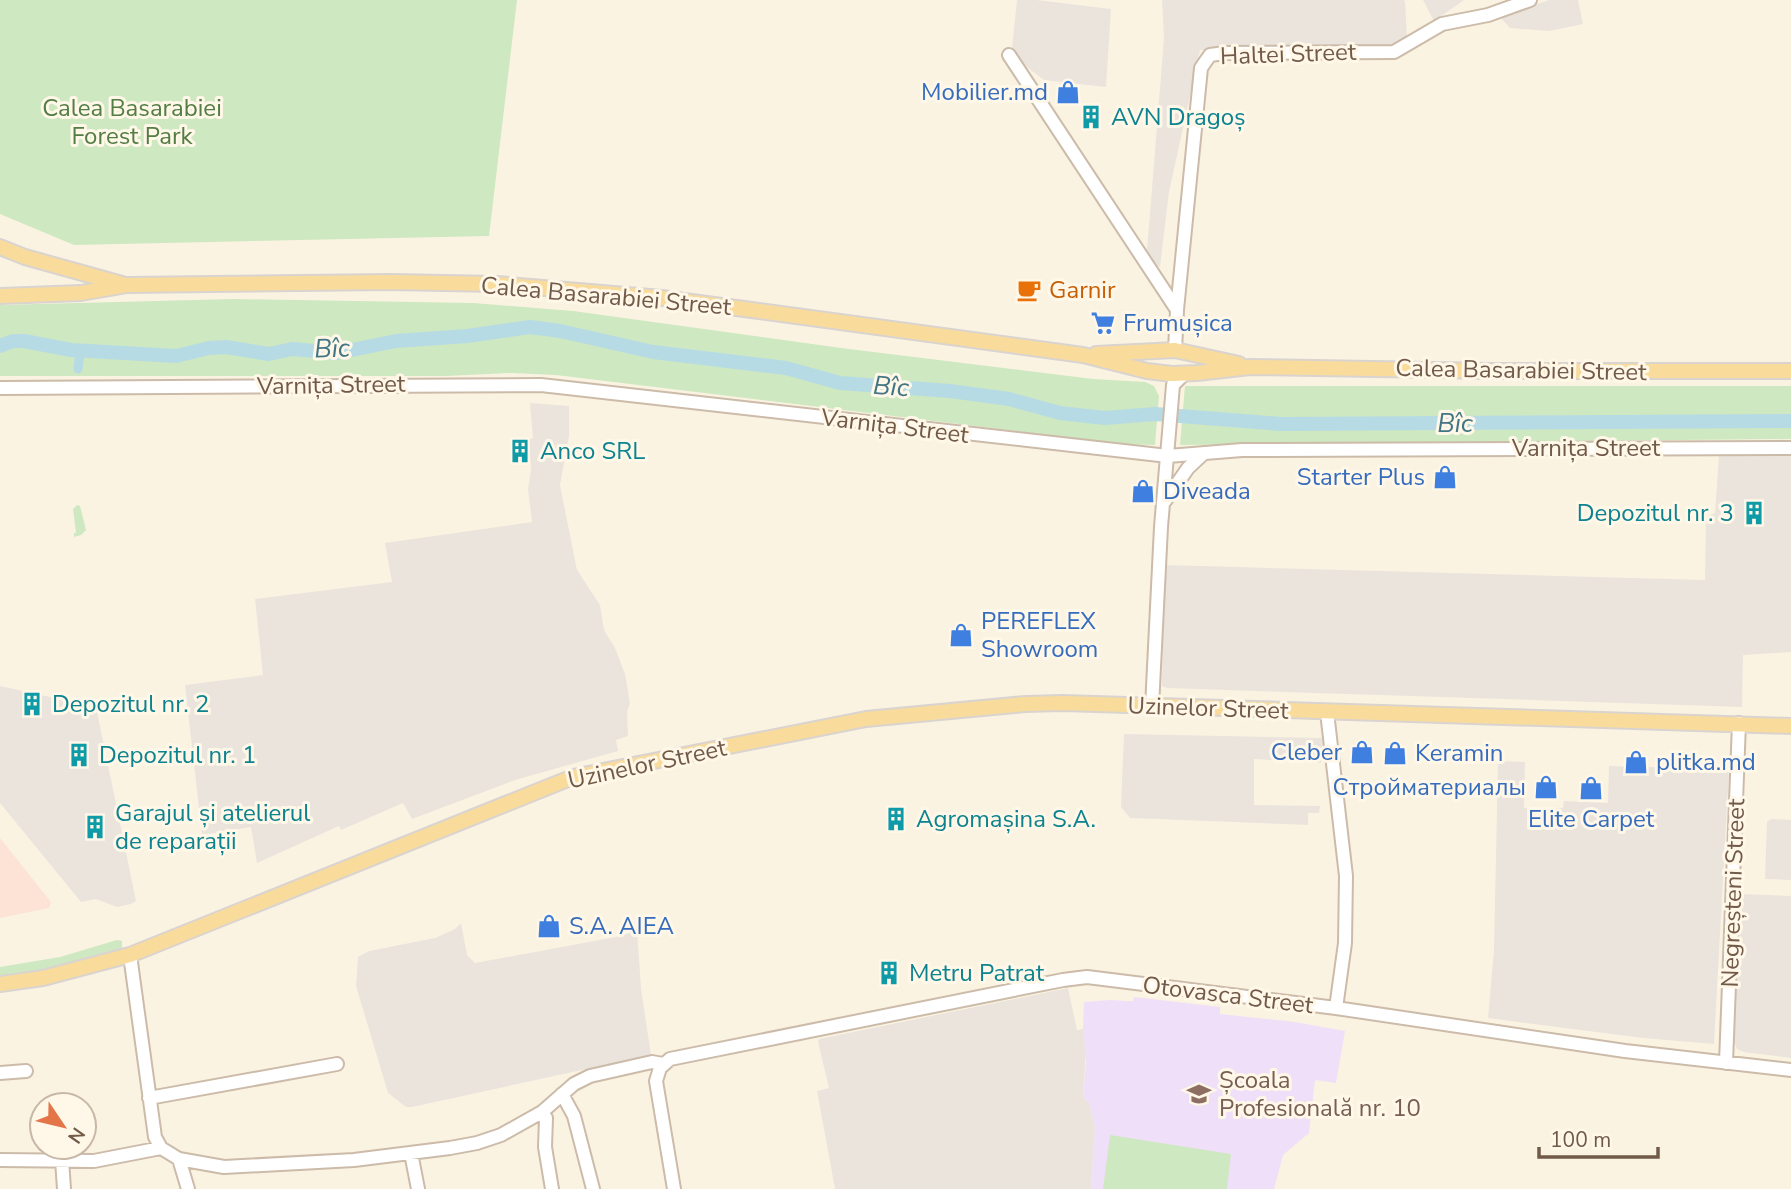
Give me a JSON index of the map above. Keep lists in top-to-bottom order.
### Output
{
  "streets": {
    "main road": ["Calea Basarabiei Street", "Uzinelor Street"],
    "street": [
      "Haltei Street",
      "Varnița Street",
      "Negreșteni Street",
      "Otovasca Street"
    ]
  },
  "crossings": [
    ["Haltei Street", "Calea Basarabiei Street"],
    ["Uzinelor Street", "Negreșteni Street"],
    ["Negreșteni Street", "Otovasca Street"]
  ],
  "water": ["Bîc"],
  "parks": ["Calea Basarabiei Forest Park"],
  "places": {
    "shop": [
      "Mobilier.md",
      "Starter Plus",
      "Diveada",
      "PEREFLEX Showroom",
      "Cleber",
      "Keramin",
      "plitka.md",
      "Стройматериалы",
      "Elite Carpet",
      "S.A. AIEA"
    ],
    "building": [
      "AVN Dragoș",
      "Anco SRL",
      "Depozitul nr. 3",
      "Depozitul nr. 2",
      "Depozitul nr. 1",
      "Agromașina S.A.",
      "Garajul și atelierul de reparații",
      "Metru Patrat"
    ],
    "cafe": ["Garnir"],
    "supermarket": ["Frumușica"],
    "school or university": ["Școala Profesională nr. 10"]
  },
  "scale_bar": "100 m",
  "north": "bottom right"
}
